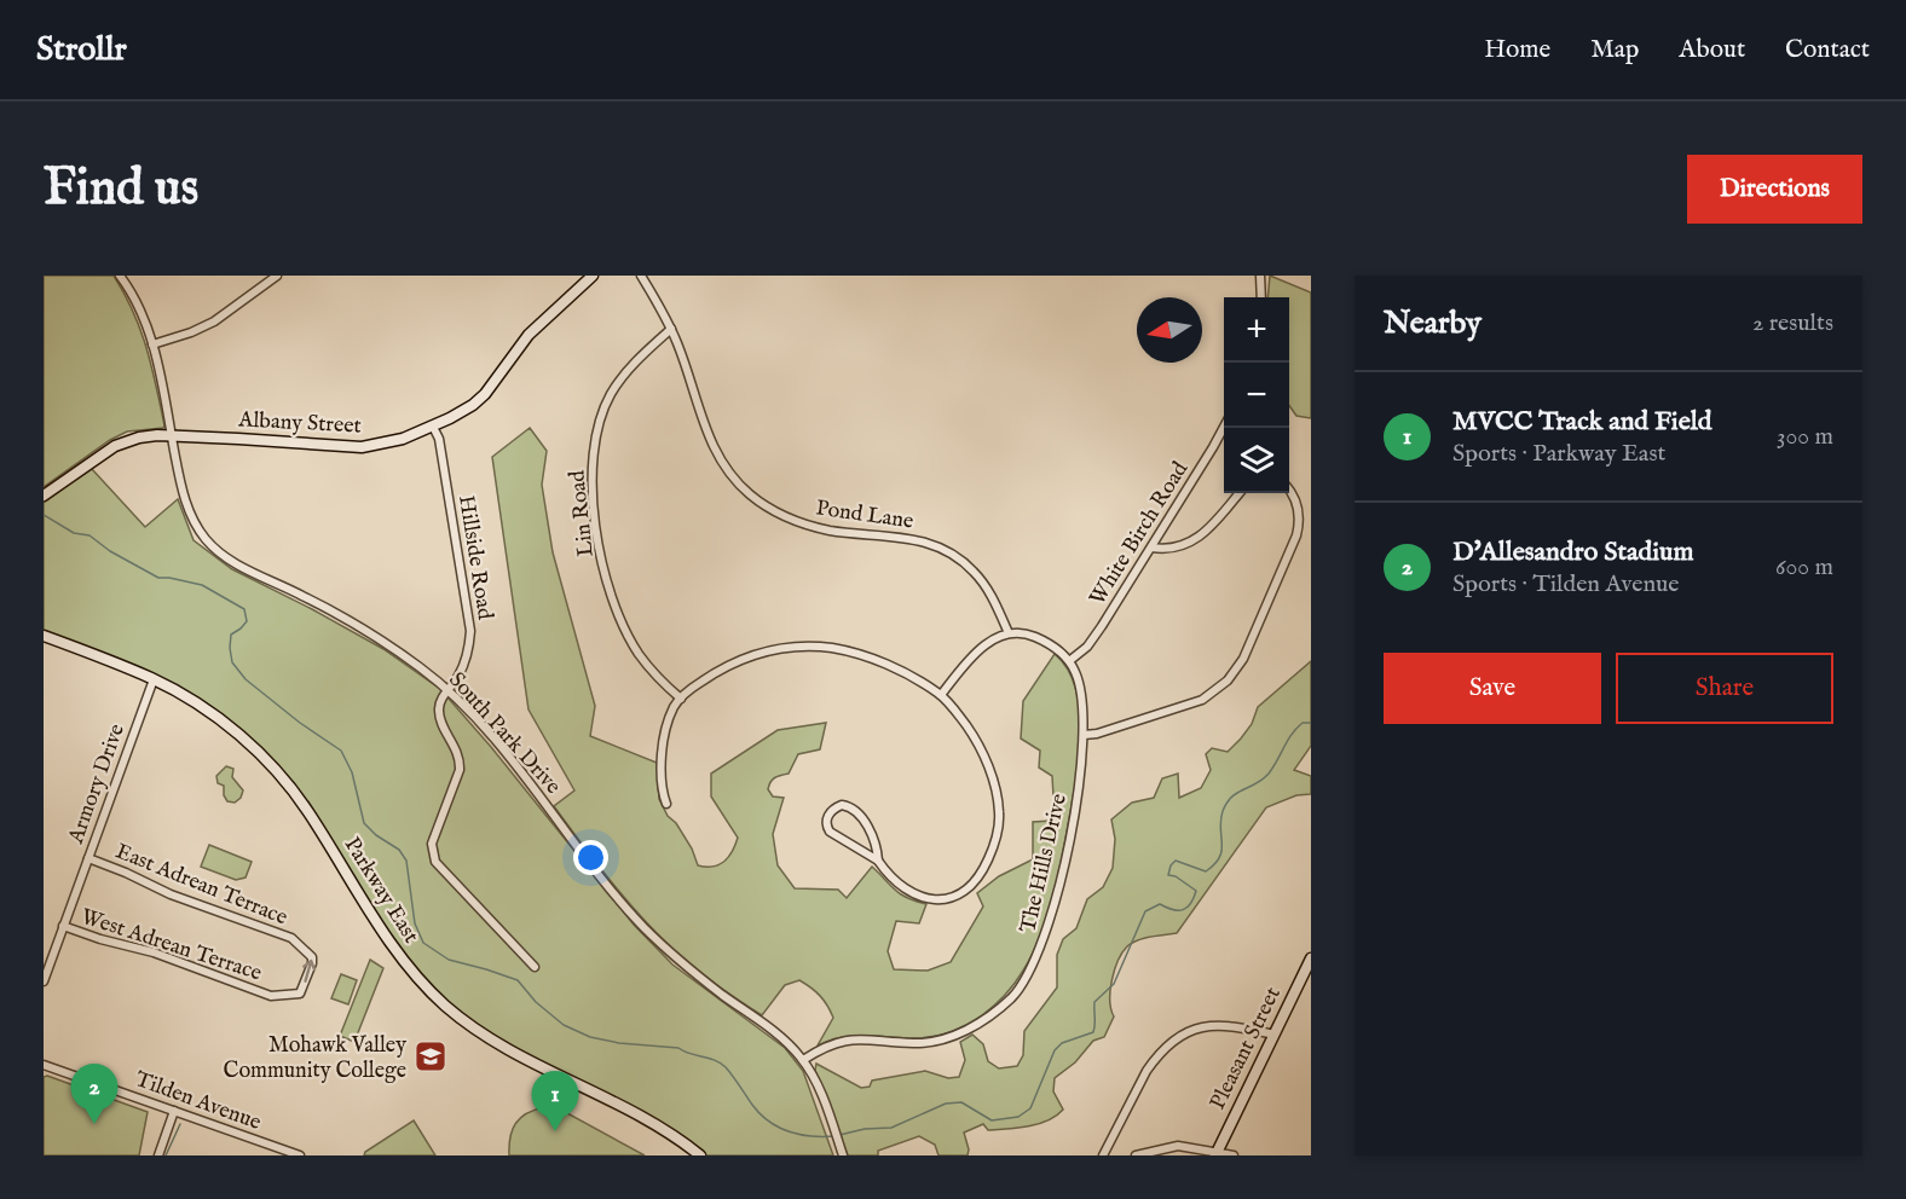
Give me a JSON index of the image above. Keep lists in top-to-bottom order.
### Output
{
  "streets": {
    "street": [
      "Albany Street",
      "Lin Road",
      "Pond Lane",
      "White Birch Road",
      "Hillside Road",
      "South Park Drive",
      "Armory Drive",
      "The Hills Drive",
      "East Adrean Terrace",
      "Parkway East",
      "West Adrean Terrace",
      "Pleasant Street",
      "Tilden Avenue"
    ]
  },
  "crossings": [
    ["Albany Street", "Hillside Road"],
    ["Albany Street", "South Park Drive"],
    ["Lin Road", "Pond Lane"],
    ["White Birch Road", "The Hills Drive"],
    ["Hillside Road", "South Park Drive"],
    ["South Park Drive", "The Hills Drive"],
    ["Armory Drive", "East Adrean Terrace"],
    ["Armory Drive", "Parkway East"],
    ["Armory Drive", "West Adrean Terrace"],
    ["East Adrean Terrace", "West Adrean Terrace"]
  ],
  "places": {
    "school or university": ["Mohawk Valley Community College"]
  },
  "north": "left",
  "page": {
    "header": "Strollr",
    "nav": [
      "Home",
      "Map",
      "About",
      "Contact"
    ],
    "buttons": [
      "Directions",
      ["Save", "Share"]
    ],
    "title": "Find us",
    "heading": ["Nearby", "2 results"],
    "map_buttons": ["+", "−"],
    "list": [
      {
        "mark": "1",
        "name": "MVCC Track and Field",
        "note": "Sports · Parkway East",
        "value": "300 m"
      },
      {
        "mark": "2",
        "name": "D'Allesandro Stadium",
        "note": "Sports · Tilden Avenue",
        "value": "600 m"
      }
    ],
    "pins": ["2", "1"]
  }
}
